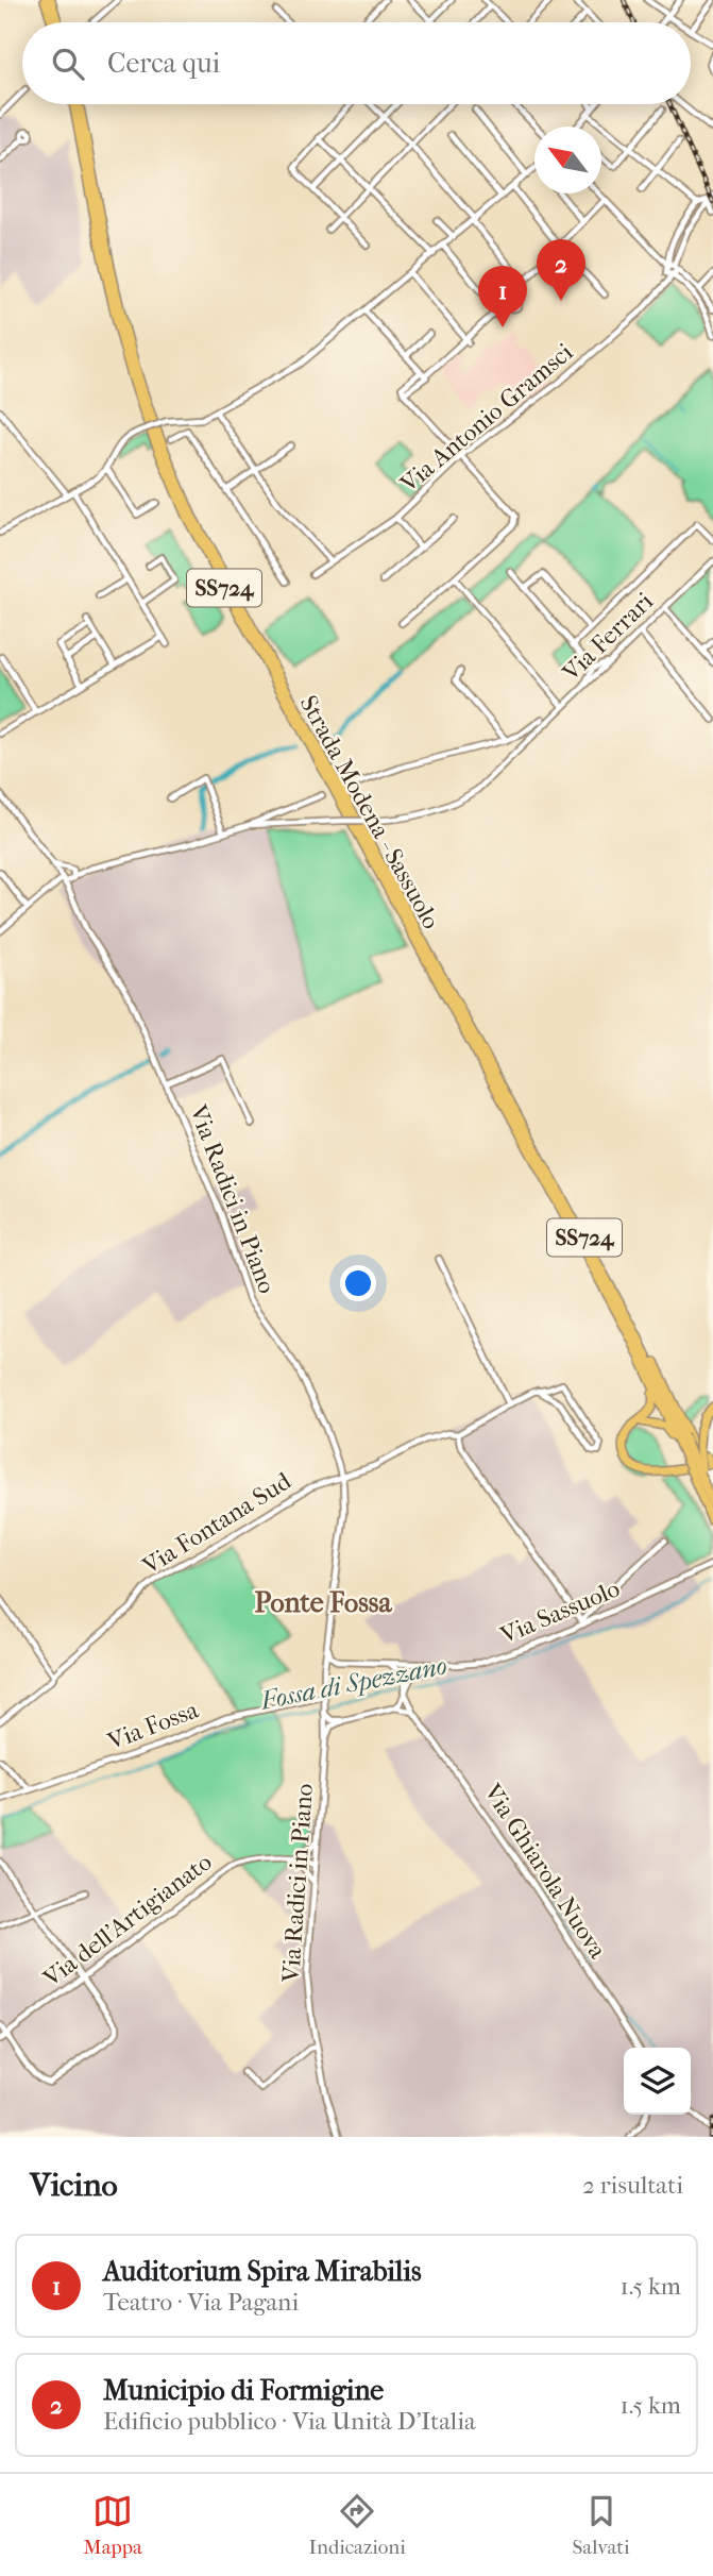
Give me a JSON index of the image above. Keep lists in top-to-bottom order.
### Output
{
  "streets": {
    "highway": ["SS724", "Strada Modena - Sassuolo"],
    "street": [
      "Via Antonio Gramsci",
      "Via Ferrari",
      "Via Radici in Piano",
      "Via Fontana Sud",
      "Via Sassuolo",
      "Via Fossa",
      "Via Ghiarola Nuova",
      "Via dell'Artigianato"
    ]
  },
  "crossings": [
    ["Via Ferrari", "Via Radici in Piano"],
    ["Via Radici in Piano", "Via Fontana Sud"],
    ["Via Radici in Piano", "Via Sassuolo"],
    ["Via Radici in Piano", "Via Fossa"],
    ["Via Radici in Piano", "Via Ghiarola Nuova"],
    ["Via Radici in Piano", "Via dell'Artigianato"],
    ["Via Sassuolo", "Via Fossa"],
    ["Via Sassuolo", "Via Ghiarola Nuova"],
    ["Via Fossa", "Via Ghiarola Nuova"]
  ],
  "districts": ["Ponte Fossa"],
  "water": ["Fossa di Spezzano"],
  "north": "top left",
  "page": {
    "search": "Cerca qui",
    "pins": ["2", "1"],
    "heading": ["Vicino", "2 risultati"],
    "list": [
      {
        "mark": "1",
        "name": "Auditorium Spira Mirabilis",
        "note": "Teatro · Via Pagani",
        "value": "1.5 km"
      },
      {
        "mark": "2",
        "name": "Municipio di Formigine",
        "note": "Edificio pubblico · Via Unità D'Italia",
        "value": "1.5 km"
      }
    ],
    "nav": ["Mappa", "Indicazioni", "Salvati"]
  }
}
